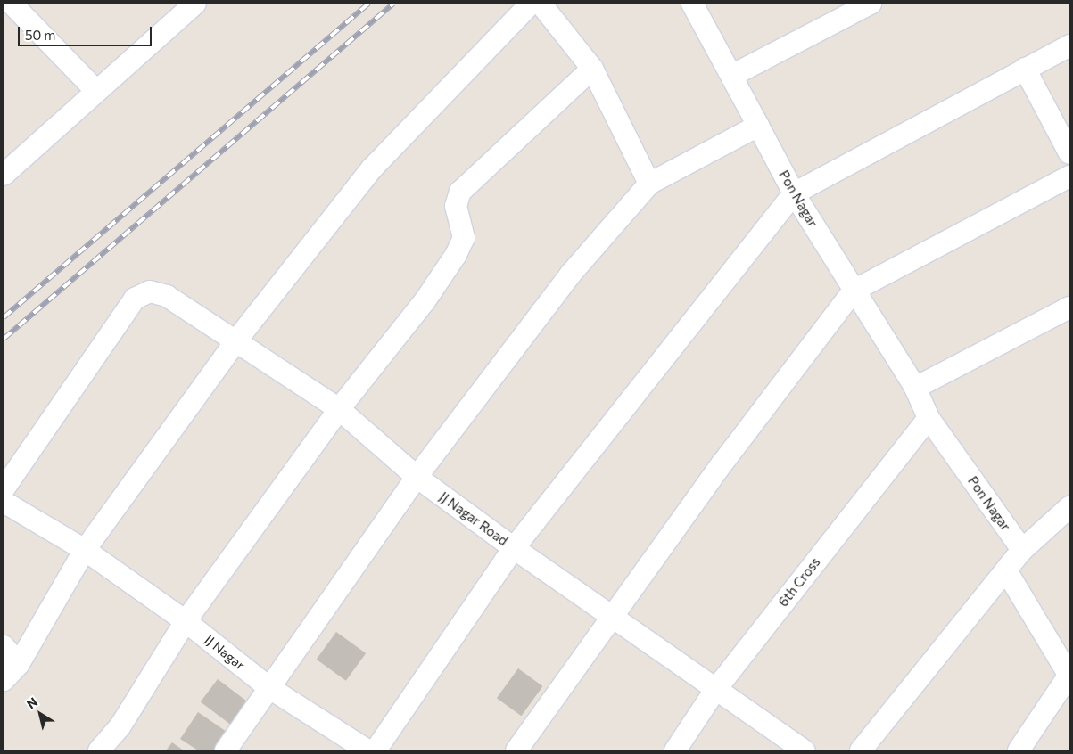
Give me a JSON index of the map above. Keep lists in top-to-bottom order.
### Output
{
  "streets": {
    "street": [
      "Pon Nagar",
      "JJ Nagar Road",
      "6th Cross",
      "JJ Nagar"
    ]
  },
  "crossings": [
    ["Pon Nagar", "6th Cross"],
    ["JJ Nagar Road", "6th Cross"]
  ],
  "scale_bar": "50 m",
  "north": "top left"
}
